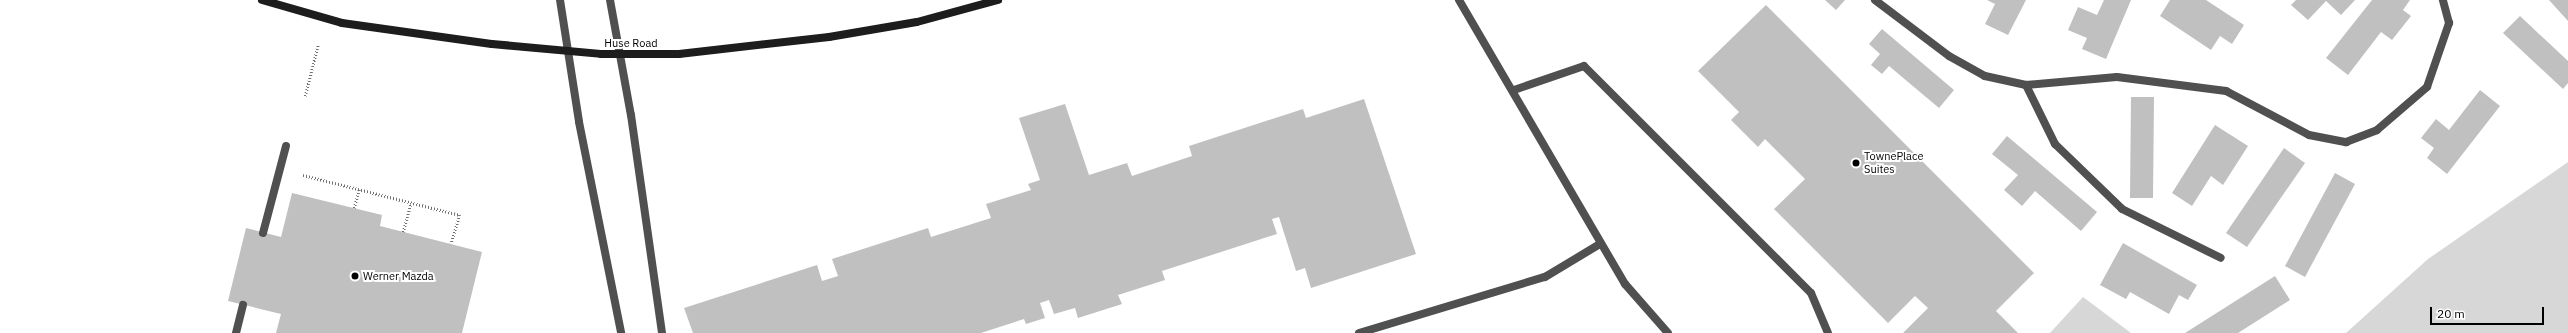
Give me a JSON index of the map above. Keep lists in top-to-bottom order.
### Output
{
  "streets": {
    "street": ["Huse Road"]
  },
  "places": ["TownePlace Suites", "Werner Mazda"],
  "scale_bar": "20 m"
}
